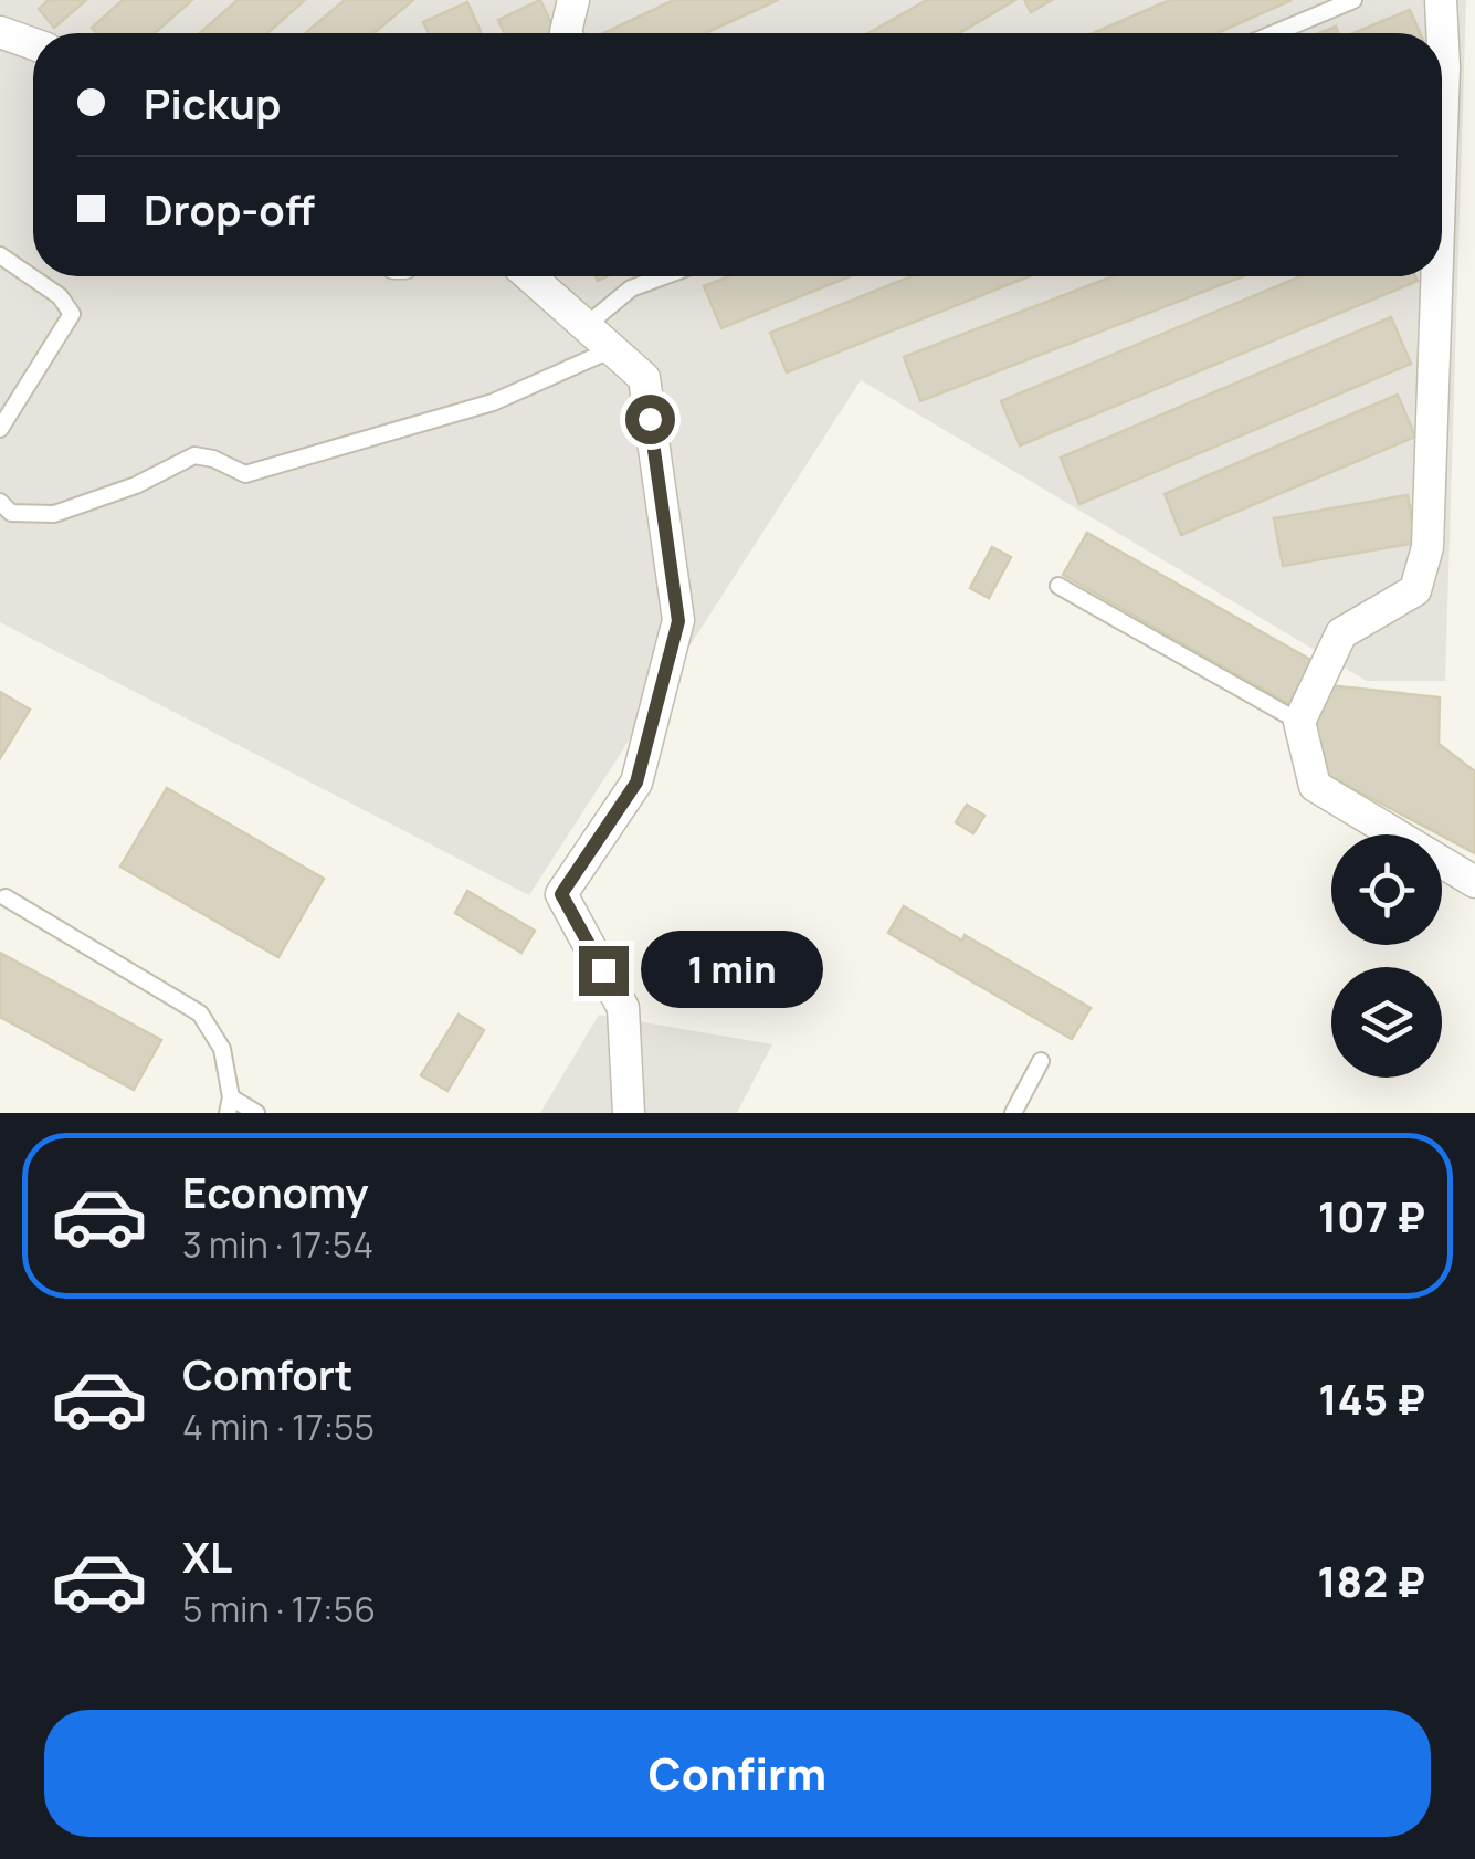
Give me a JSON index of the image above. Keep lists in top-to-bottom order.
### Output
{
  "page": {
    "banner": ["Pickup", "Drop-off"],
    "bubble": "1 min",
    "list": [
      {
        "name": "Economy",
        "note": "3 min · 17:54",
        "value": "107 ₽"
      },
      {
        "name": "Comfort",
        "note": "4 min · 17:55",
        "value": "145 ₽"
      },
      {
        "name": "XL",
        "note": "5 min · 17:56",
        "value": "182 ₽"
      }
    ],
    "buttons": "Confirm"
  }
}
